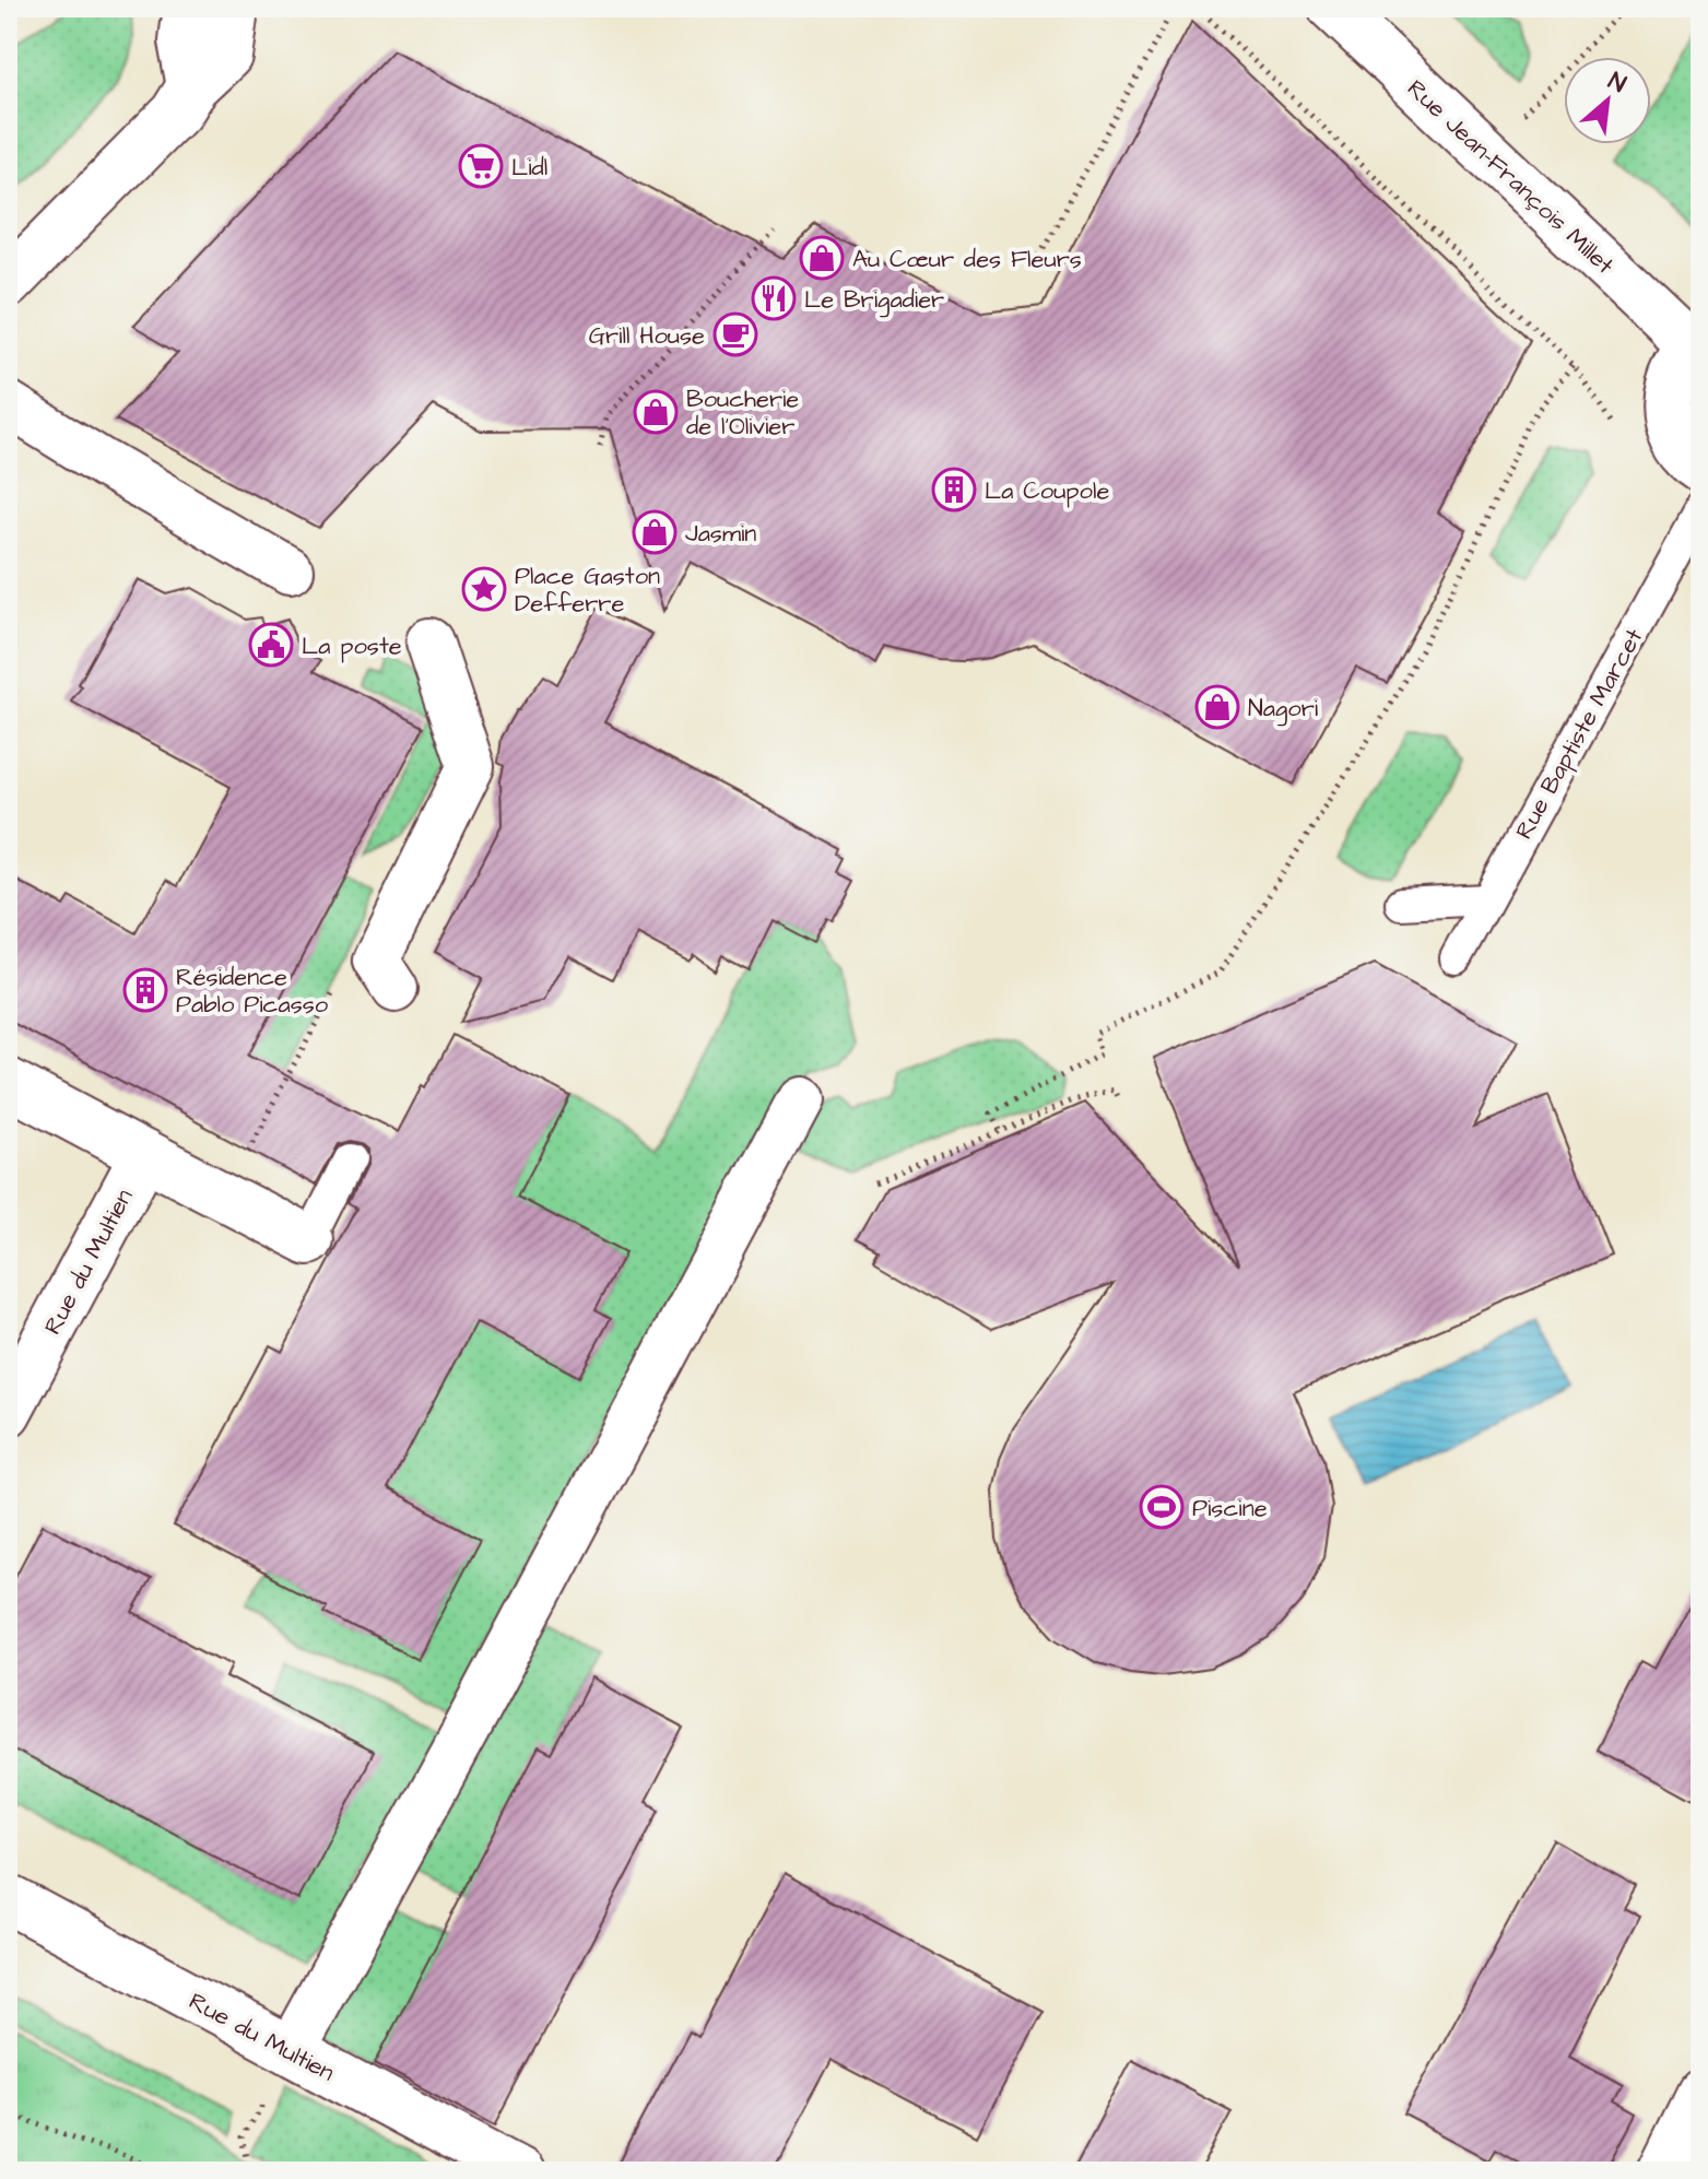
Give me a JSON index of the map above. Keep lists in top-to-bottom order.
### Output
{
  "streets": {
    "street": ["Rue Jean-François Millet", "Rue du Multien"],
    "lane": ["Rue Baptiste Marcet"]
  },
  "places": {
    "supermarket": ["Lidl"],
    "shop": [
      "Au Cœur des Fleurs",
      "Boucherie de l'Olivier",
      "Jasmin",
      "Nagori"
    ],
    "restaurant": ["Le Brigadier"],
    "cafe": ["Grill House"],
    "building": ["La Coupole", "Résidence Pablo Picasso"],
    "place": ["Place Gaston Defferre"],
    "public building": ["La poste"],
    "sports": ["Piscine"]
  },
  "north": "top right"
}
